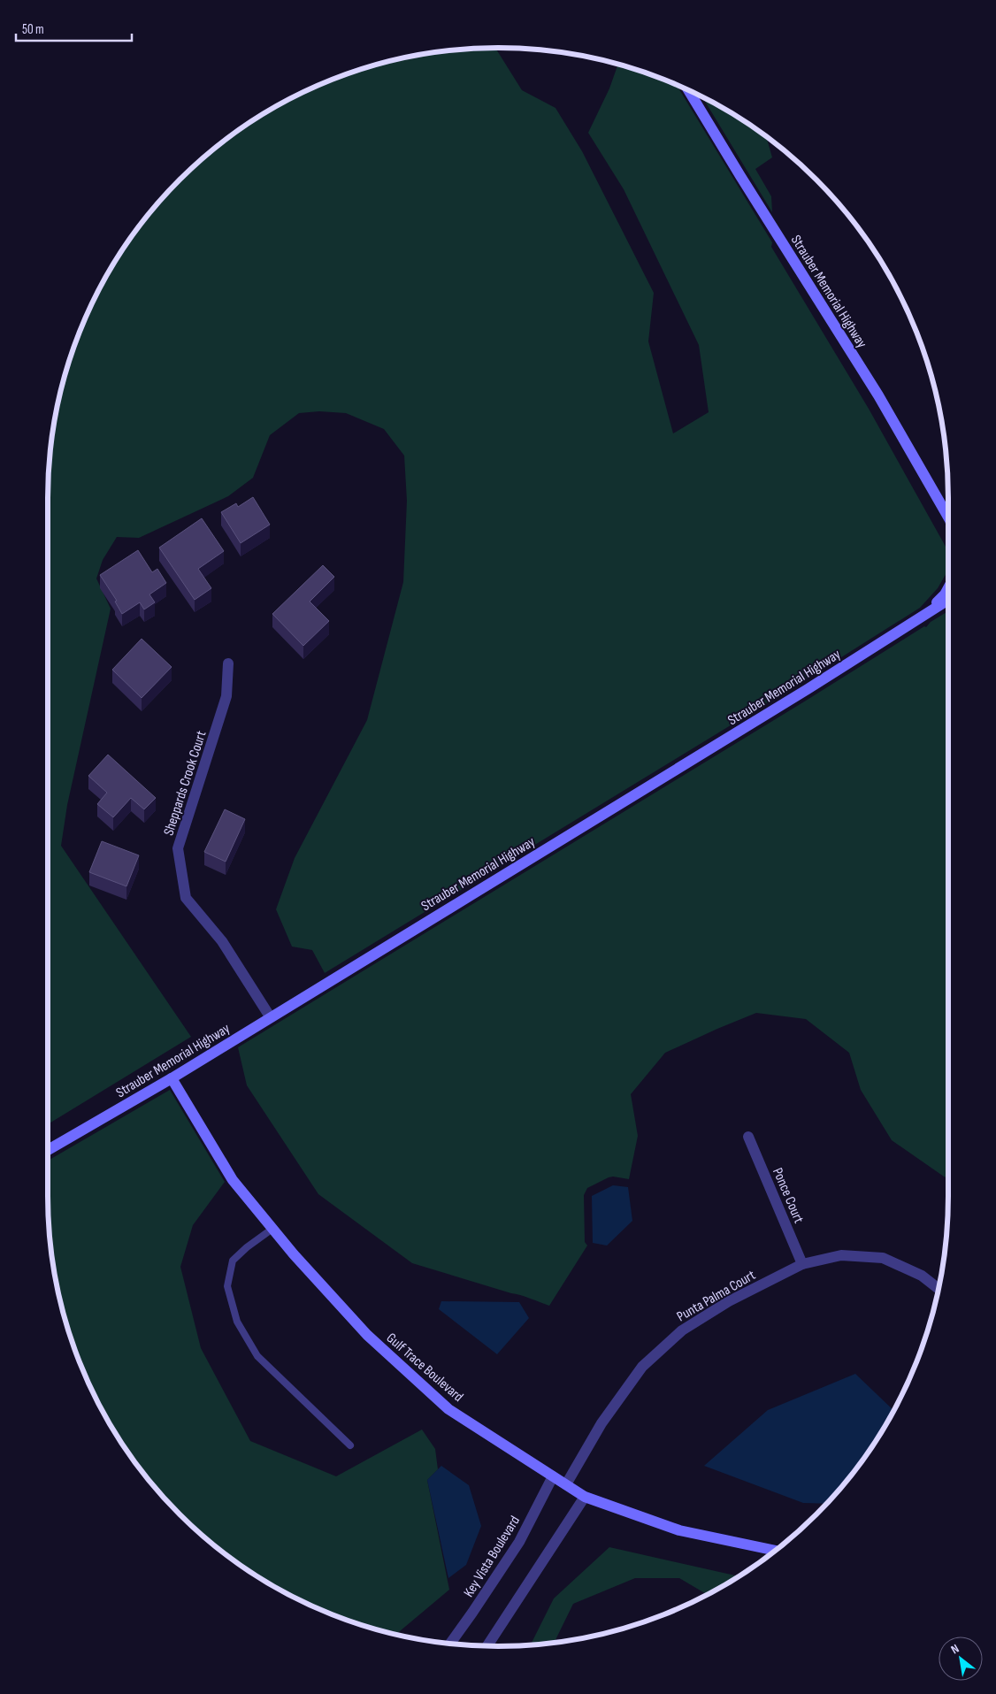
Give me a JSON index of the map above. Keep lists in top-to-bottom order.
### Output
{
  "streets": {
    "street": [
      "Strauber Memorial Highway",
      "Sheppards Crook Court",
      "Ponce Court",
      "Punta Palma Court",
      "Gulf Trace Boulevard",
      "Key Vista Boulevard"
    ]
  },
  "crossings": [
    ["Strauber Memorial Highway", "Sheppards Crook Court"],
    ["Strauber Memorial Highway", "Gulf Trace Boulevard"],
    ["Ponce Court", "Punta Palma Court"],
    ["Punta Palma Court", "Gulf Trace Boulevard"],
    ["Gulf Trace Boulevard", "Key Vista Boulevard"]
  ],
  "scale_bar": "50 m",
  "north": "top left"
}
